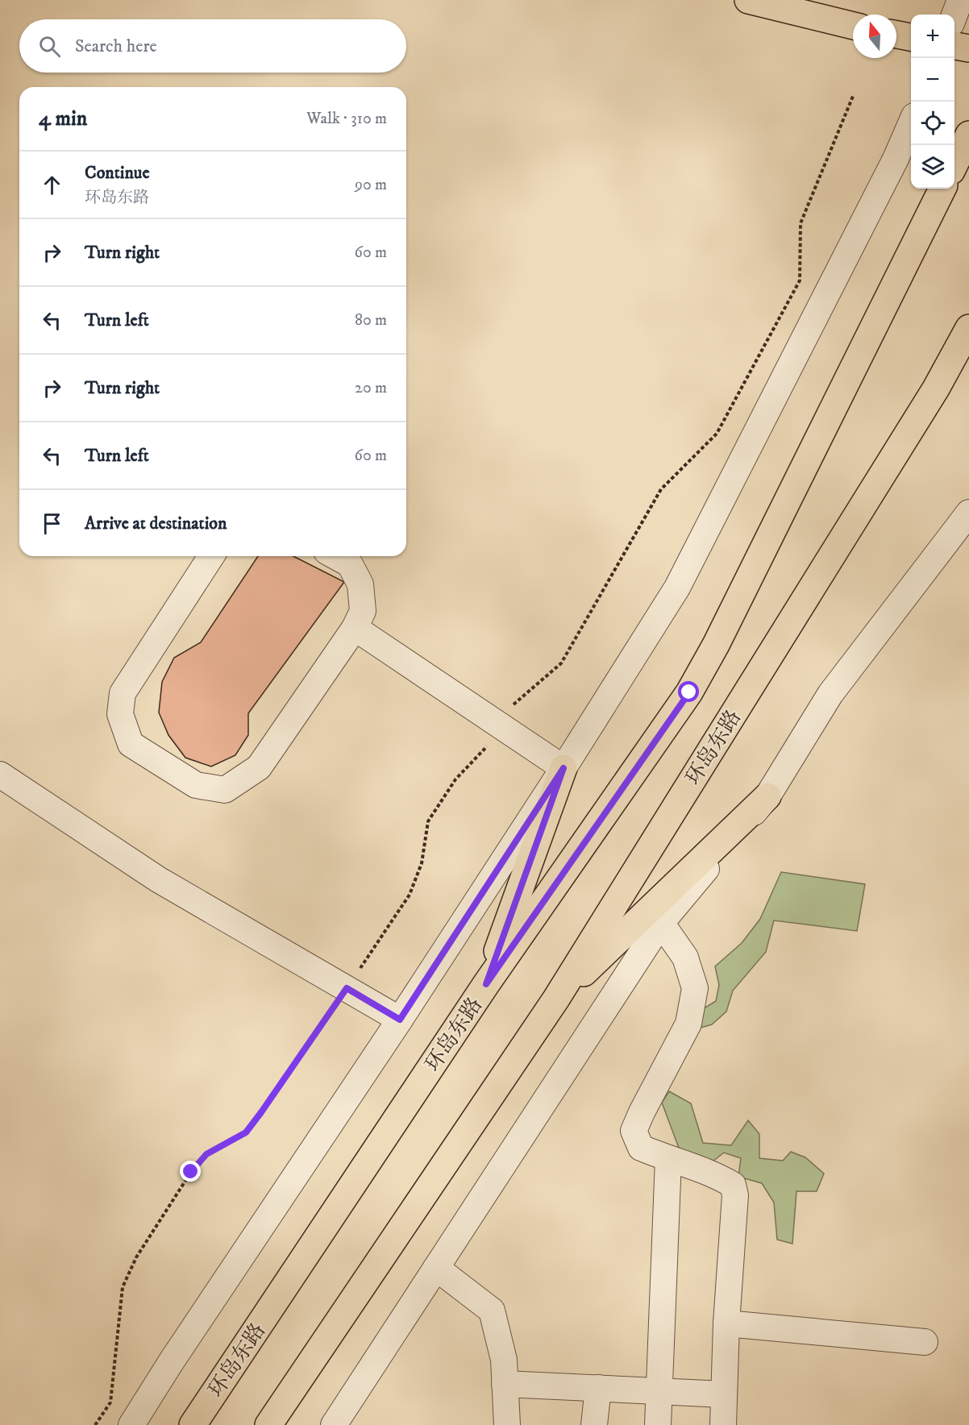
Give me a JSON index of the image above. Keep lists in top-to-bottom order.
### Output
{
  "streets": {
    "main road": ["环岛东路"]
  },
  "north": "top",
  "page": {
    "map_buttons": ["+", "−"],
    "search": "Search here",
    "heading": ["4 min", "Walk · 310 m"],
    "list": [
      ["Continue", "环岛东路", "90 m"],
      ["Turn right", "60 m"],
      ["Turn left", "80 m"],
      ["Turn right", "20 m"],
      ["Turn left", "60 m"],
      "Arrive at destination"
    ]
  }
}
